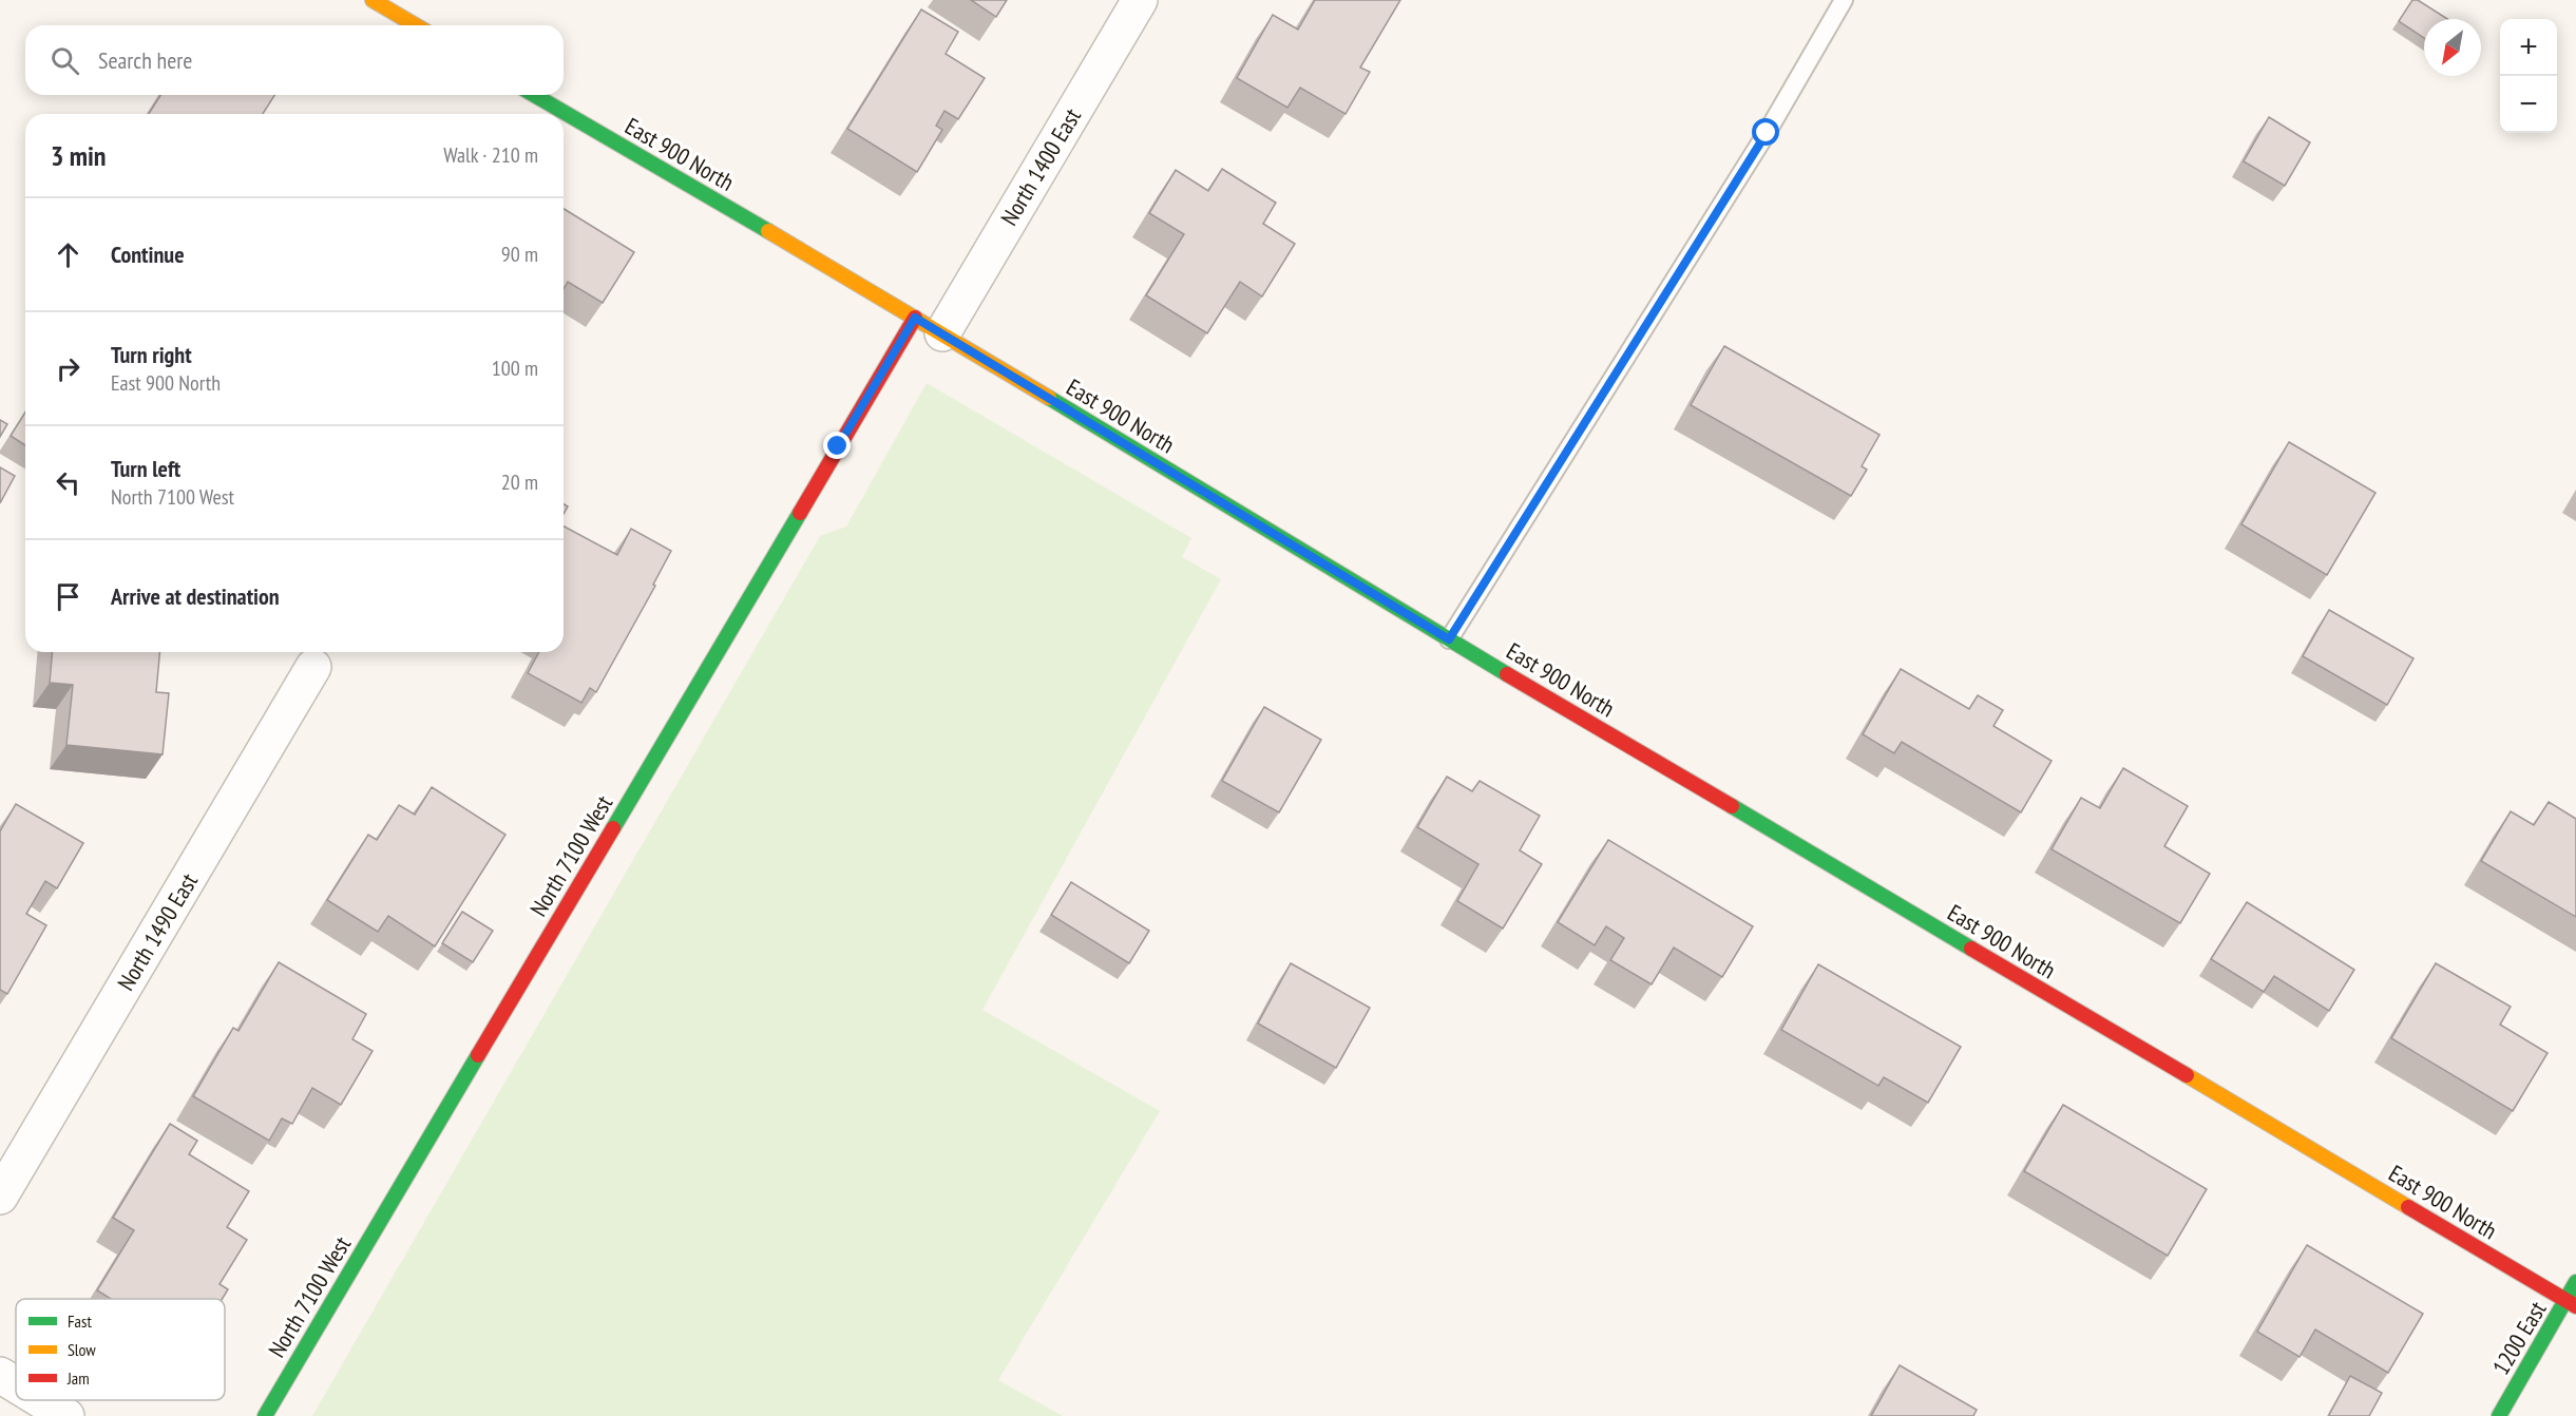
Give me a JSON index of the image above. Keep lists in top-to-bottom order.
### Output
{
  "streets": {
    "street": [
      "East 900 North",
      "North 1400 East",
      "North 7100 West",
      "North 1490 East",
      "1200 East"
    ]
  },
  "crossings": [
    ["East 900 North", "North 1400 East"],
    ["East 900 North", "North 7100 West"],
    ["East 900 North", "1200 East"],
    ["North 1400 East", "North 7100 West"]
  ],
  "legend": ["Fast", "Slow", "Jam"],
  "north": "bottom left",
  "page": {
    "map_buttons": ["+", "−"],
    "search": "Search here",
    "heading": ["3 min", "Walk · 210 m"],
    "list": [
      ["Continue", "90 m"],
      ["Turn right", "East 900 North", "100 m"],
      ["Turn left", "North 7100 West", "20 m"],
      "Arrive at destination"
    ]
  }
}
